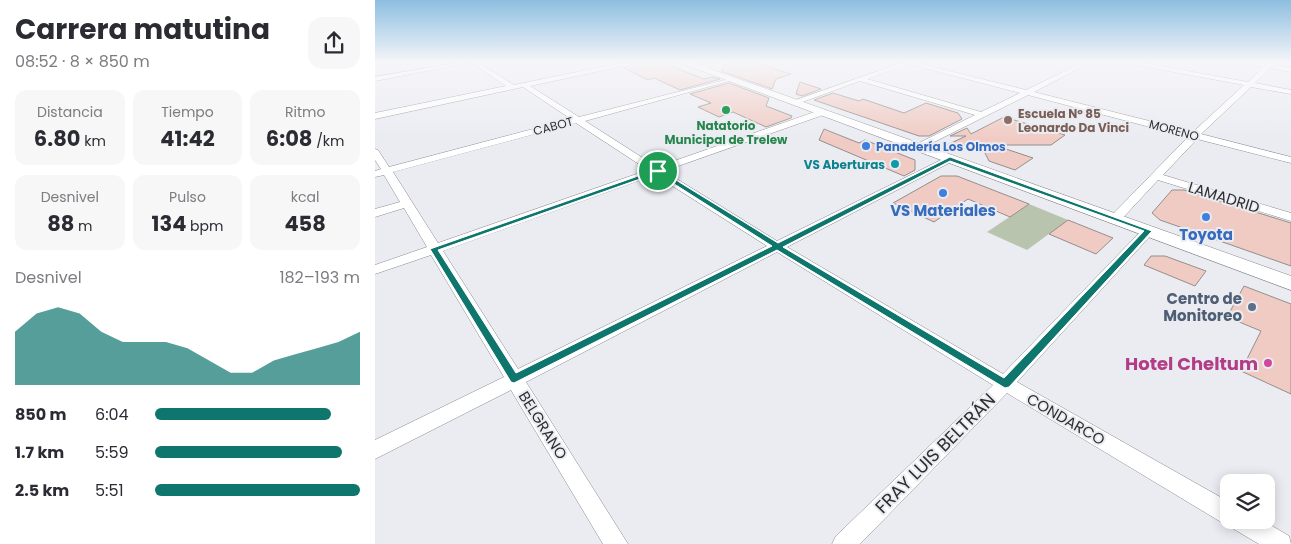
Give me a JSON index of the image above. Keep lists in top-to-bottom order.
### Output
{
  "streets": {
    "street": [
      "CABOT",
      "MORENO",
      "LAMADRID",
      "CONDARCO",
      "BELGRANO",
      "FRAY LUIS BELTRÁN"
    ]
  },
  "crossings": [
    ["CABOT", "CONDARCO"],
    ["CABOT", "BELGRANO"],
    ["CONDARCO", "FRAY LUIS BELTRÁN"]
  ],
  "places": [
    "Natatorio Municipal de Trelew",
    "Escuela N° 85 Leonardo Da Vinci",
    "Panadería Los Olmos",
    "VS Aberturas",
    "VS Materiales",
    "Toyota",
    "Centro de Monitoreo",
    "Hotel Cheltum"
  ],
  "page": {
    "heading": ["Carrera matutina", "08:52 · 8 × 850 m"],
    "stats": [
      ["Distancia", "6.80 km"],
      ["Tiempo", "41:42"],
      ["Ritmo", "6:08 /km"],
      ["Desnivel", "88 m"],
      ["Pulso", "134 bpm"],
      ["kcal", "458"]
    ],
    "chart": ["Desnivel", "182–193 m"],
    "list": [
      {
        "name": "850 m",
        "note": "6:04"
      },
      {
        "name": "1.7 km",
        "note": "5:59"
      },
      {
        "name": "2.5 km",
        "note": "5:51"
      }
    ]
  }
}
